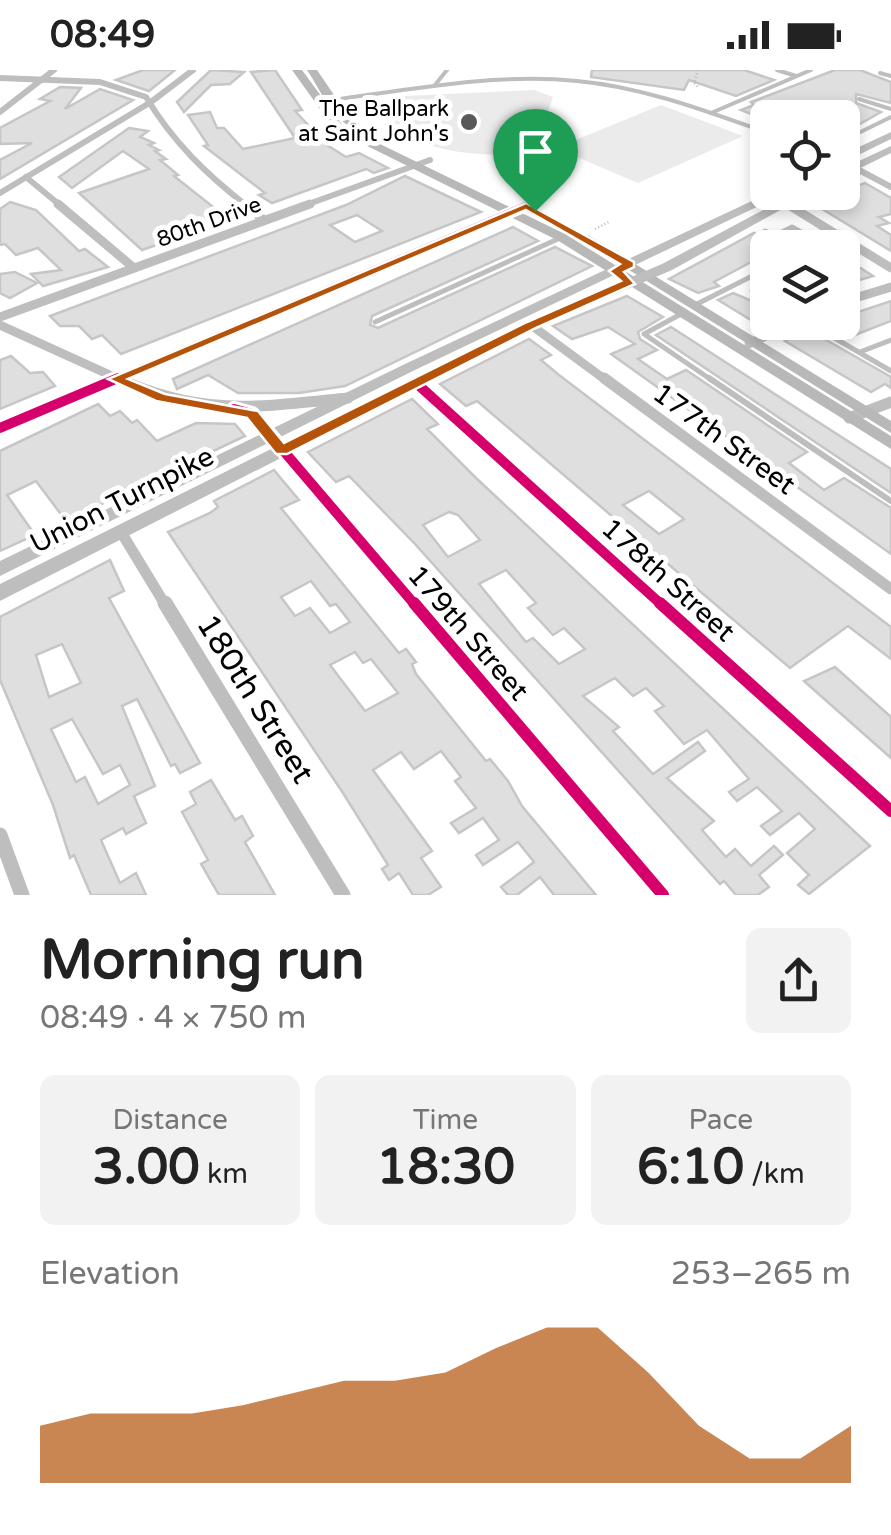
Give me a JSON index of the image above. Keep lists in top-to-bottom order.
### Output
{
  "streets": {
    "main road": ["Union Turnpike"],
    "street": [
      "80th Drive",
      "177th Street",
      "178th Street",
      "179th Street",
      "180th Street"
    ]
  },
  "crossings": [
    ["177th Street", "Union Turnpike"],
    ["Union Turnpike", "178th Street"],
    ["Union Turnpike", "179th Street"],
    ["Union Turnpike", "180th Street"]
  ],
  "places": ["The Ballpark at Saint John's"],
  "page": {
    "status": "08:49",
    "heading": ["Morning run", "08:49 · 4 × 750 m"],
    "stats": [
      ["Distance", "3.00 km"],
      ["Time", "18:30"],
      ["Pace", "6:10 /km"]
    ],
    "chart": ["Elevation", "253–265 m"]
  }
}
